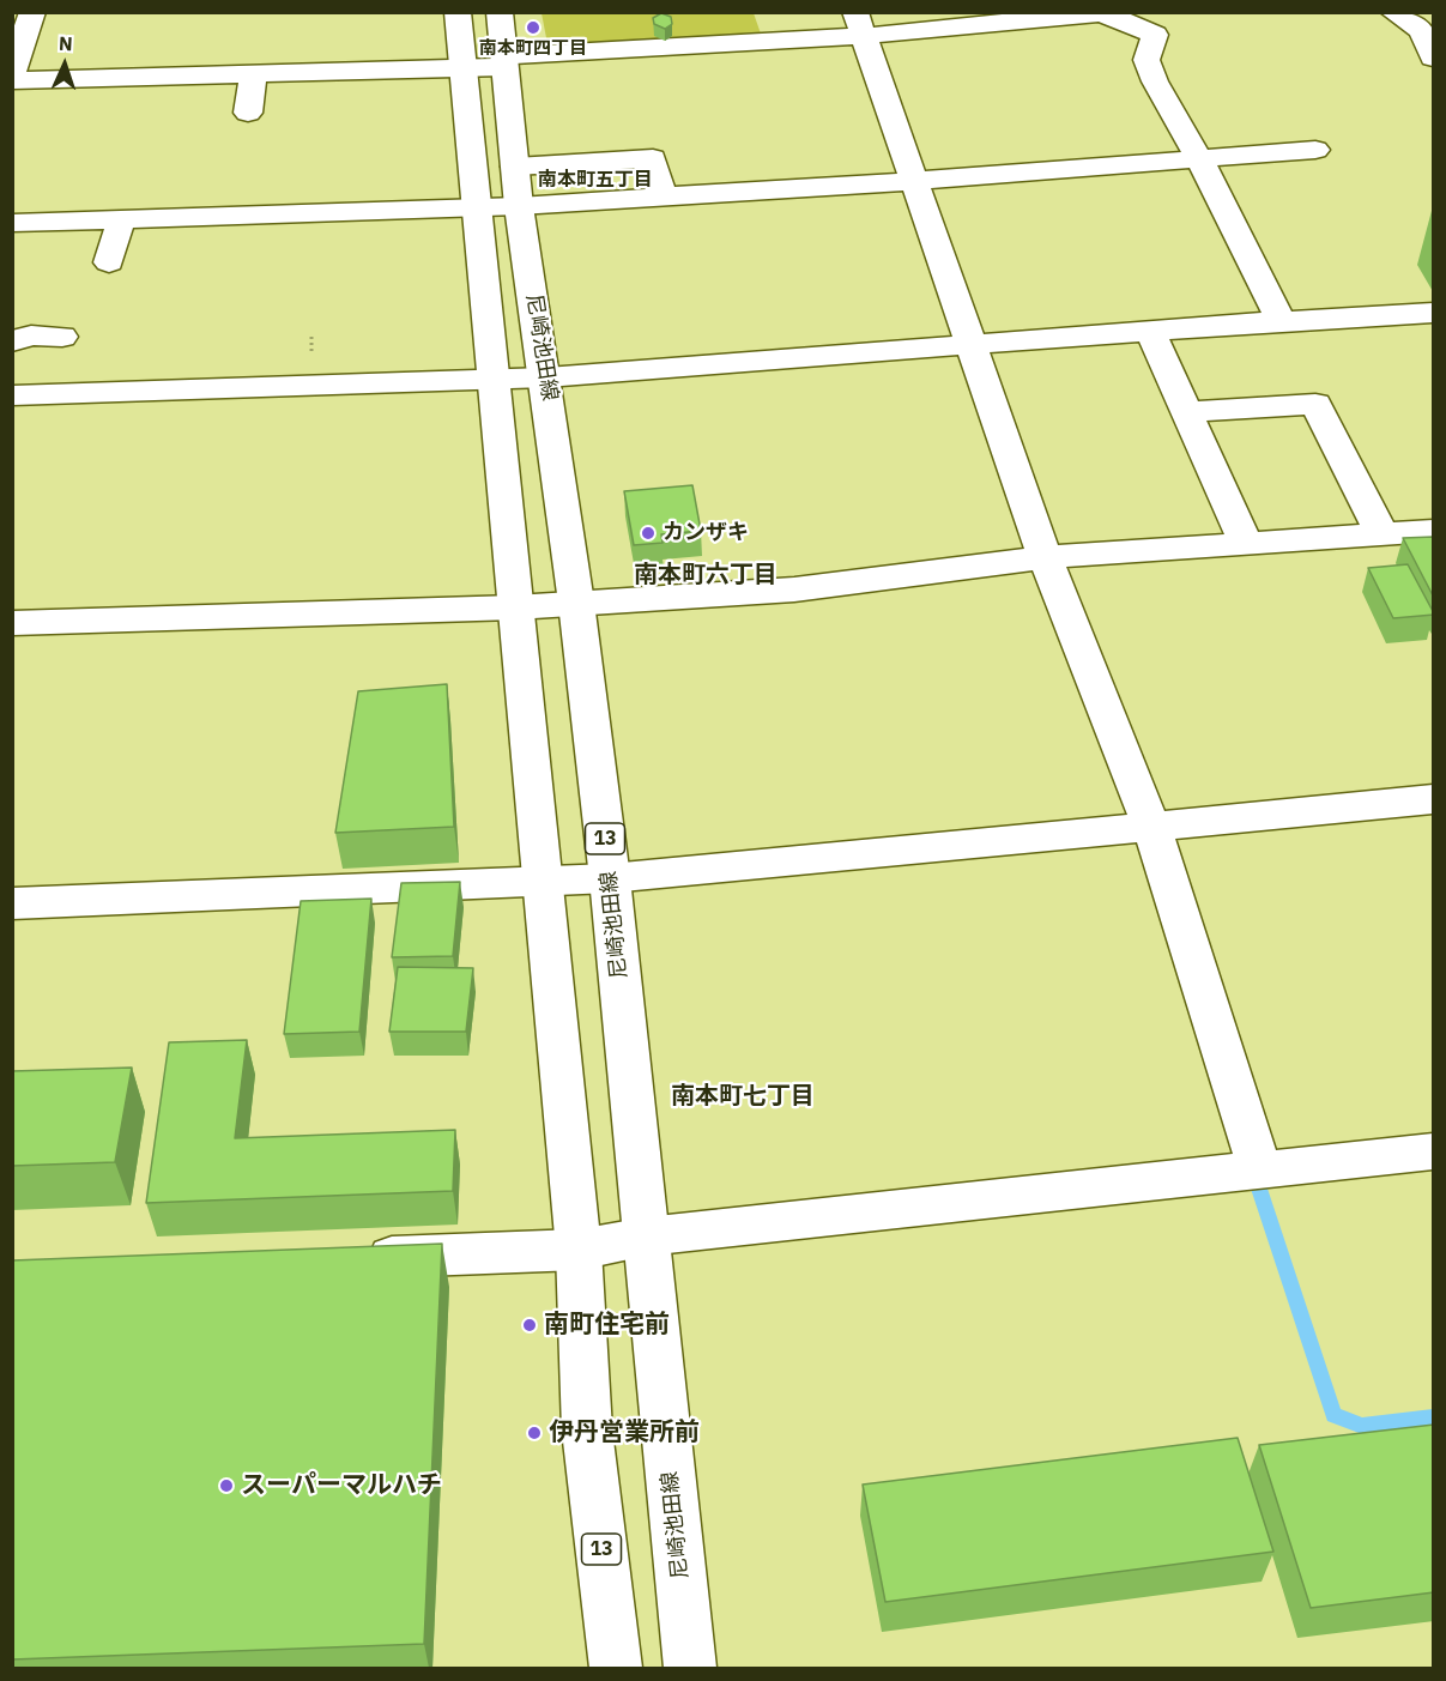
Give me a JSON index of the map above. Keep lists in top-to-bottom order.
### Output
{
  "streets": {
    "street": ["尼崎池田線", "13"]
  },
  "districts": ["南本町五丁目", "南本町六丁目", "南本町七丁目"],
  "places": [
    "南本町四丁目",
    "カンザキ",
    "南町住宅前",
    "伊丹営業所前",
    "スーパーマルハチ"
  ],
  "north": "top"
}
